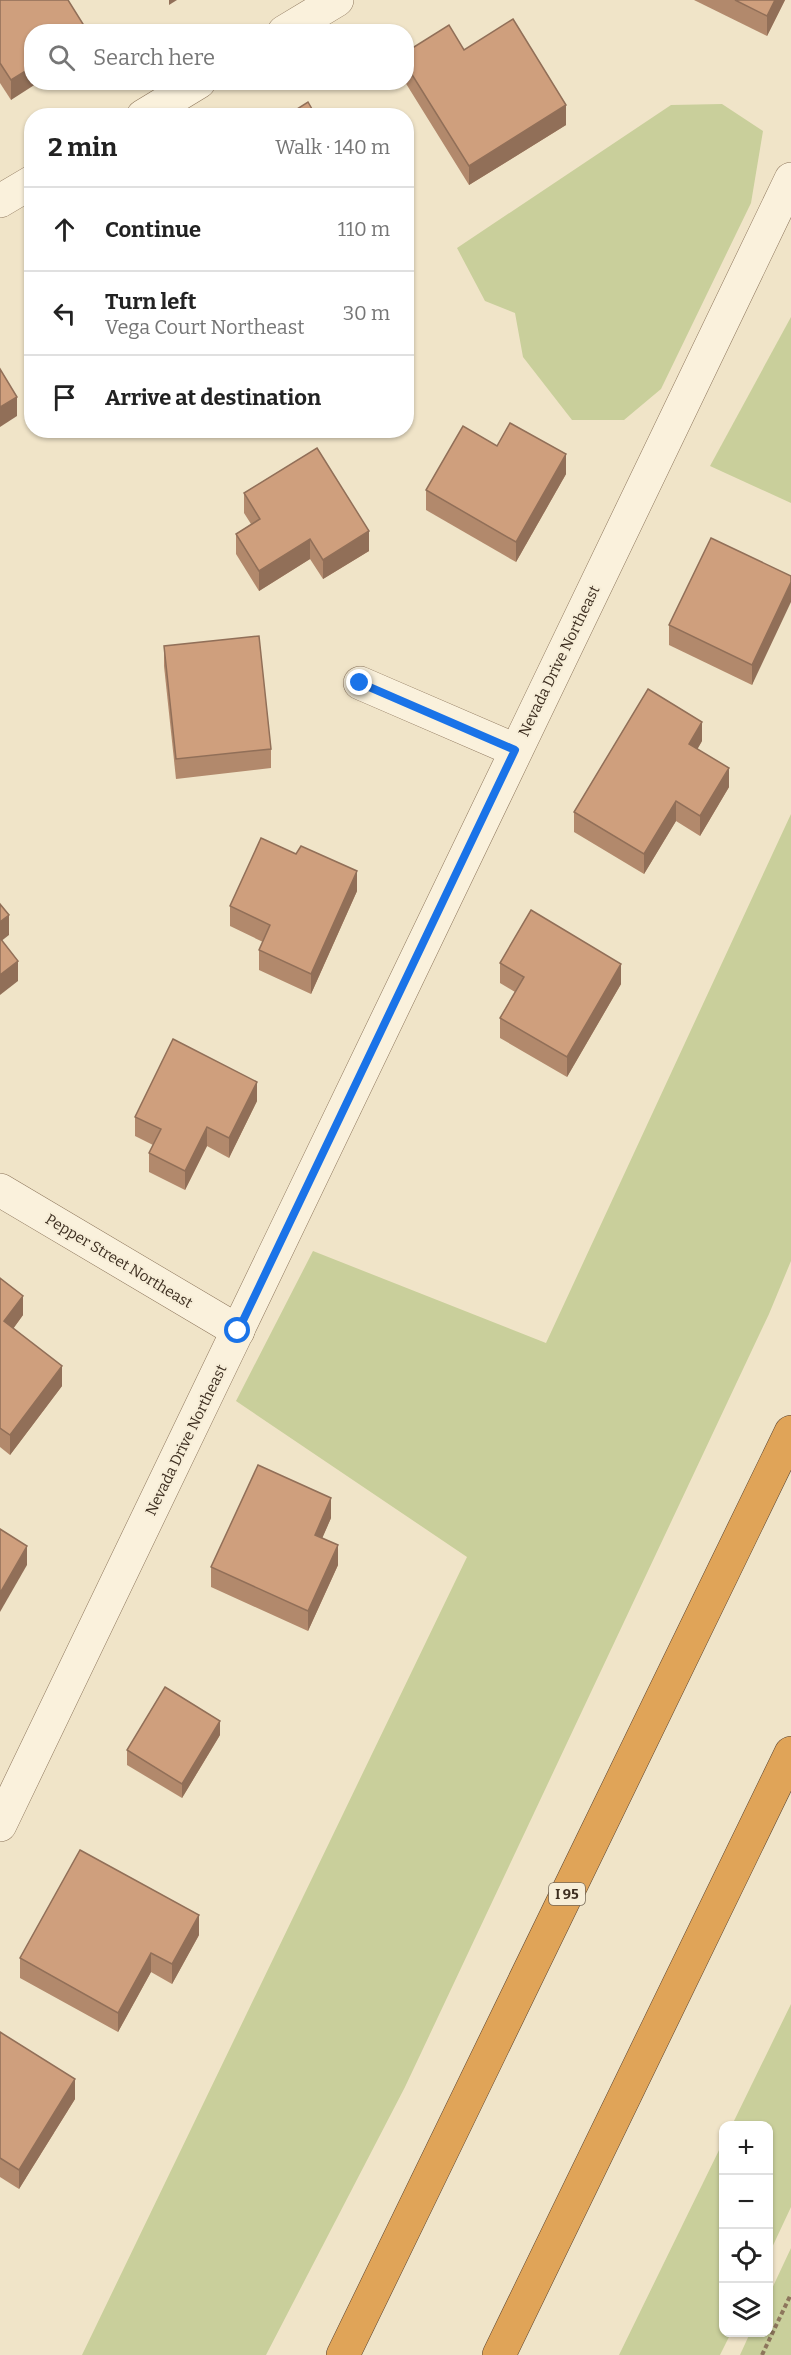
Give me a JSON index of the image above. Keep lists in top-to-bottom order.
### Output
{
  "streets": {
    "highway": ["I 95"],
    "street": ["Nevada Drive Northeast", "Pepper Street Northeast"]
  },
  "crossings": [
    ["Nevada Drive Northeast", "Pepper Street Northeast"]
  ],
  "page": {
    "search": "Search here",
    "heading": ["2 min", "Walk · 140 m"],
    "list": [
      ["Continue", "110 m"],
      ["Turn left", "Vega Court Northeast", "30 m"],
      "Arrive at destination"
    ],
    "map_buttons": ["+", "−"]
  }
}
